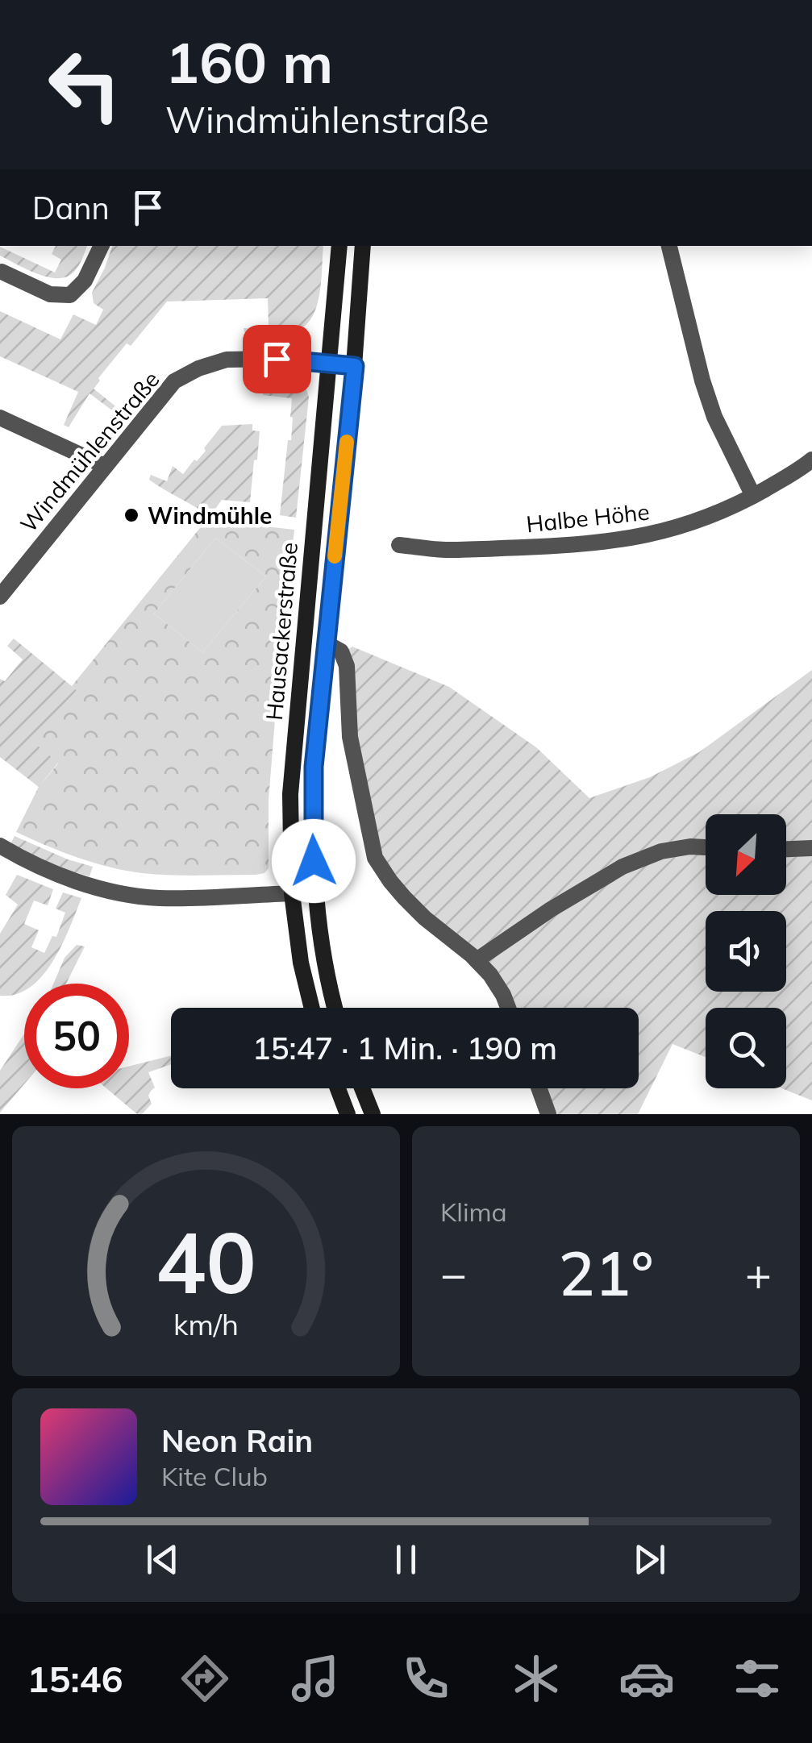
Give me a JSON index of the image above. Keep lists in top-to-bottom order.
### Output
{
  "streets": {
    "main road": ["Hausackerstraße"],
    "street": ["Windmühlenstraße", "Halbe Höhe"]
  },
  "crossings": [
    ["Windmühlenstraße", "Hausackerstraße"]
  ],
  "places": ["Windmühle"],
  "north": "bottom left",
  "page": {
    "turn": ["160 m", "Windmühlenstraße"],
    "then": "Dann",
    "limit": "50",
    "trip": "15:47 · 1 Min. · 190 m",
    "tile": "Klima",
    "heat": ["−", "21°", "+"],
    "song": ["Neon Rain", "Kite Club"],
    "tabs": "15:46",
    "gauge": ["40", "km/h"]
  }
}
